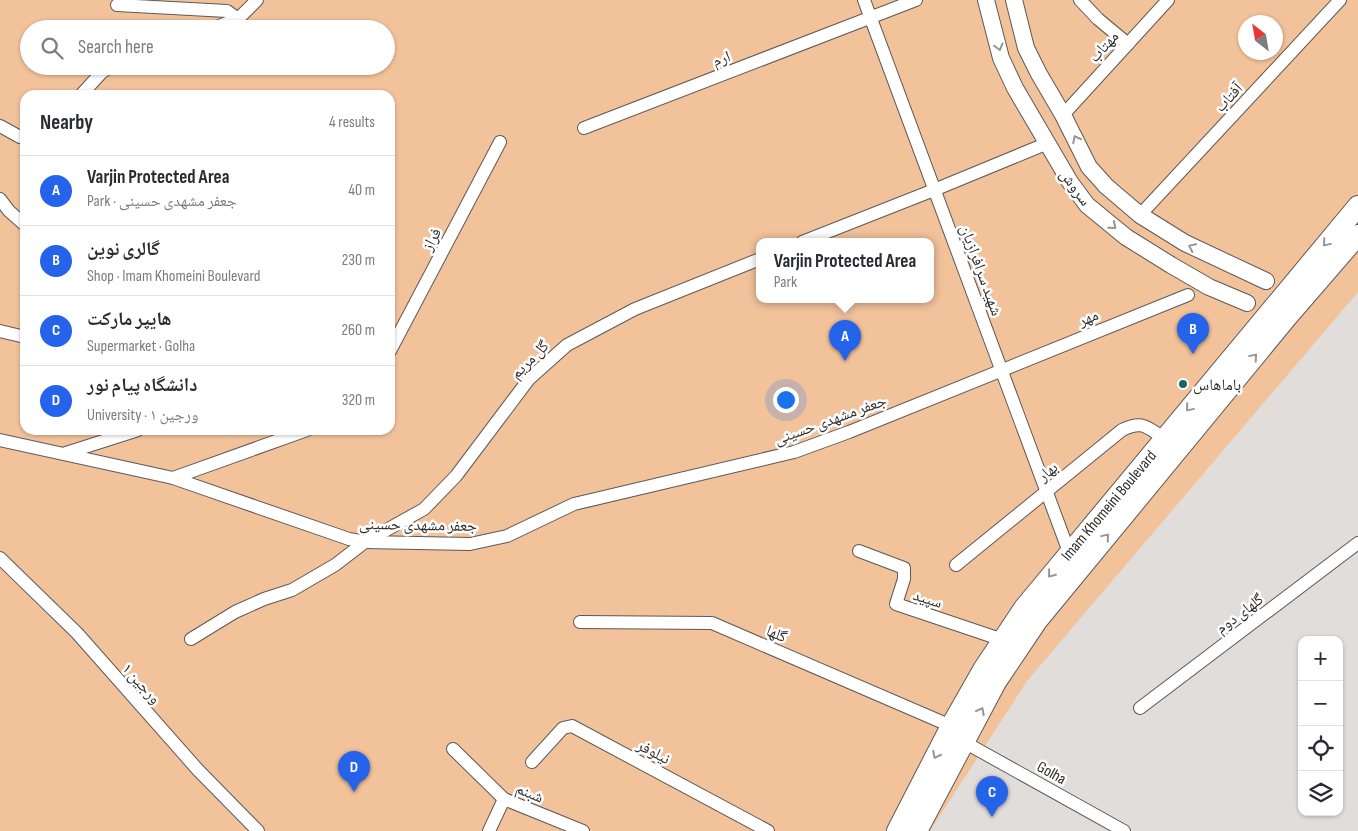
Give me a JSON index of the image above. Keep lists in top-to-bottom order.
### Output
{
  "streets": {
    "main road": ["Imam Khomeini Boulevard"],
    "street": [
      "مهتاب",
      "ارم",
      "آفتاب",
      "سروش",
      "فراز",
      "شهید سرافرازیان",
      "مهر",
      "گل مریم",
      "جعفر مشهدی حسینی",
      "بهار",
      "سپید",
      "گلهای دوم",
      "گلها",
      "ورجین ۱",
      "نیلوفر",
      "Golha",
      "شبنم"
    ]
  },
  "crossings": [
    ["مهتاب", "سروش"],
    ["ارم", "شهید سرافرازیان"],
    ["آفتاب", "سروش"],
    ["شهید سرافرازیان", "مهر"],
    ["شهید سرافرازیان", "جعفر مشهدی حسینی"],
    ["شهید سرافرازیان", "بهار"],
    ["شهید سرافرازیان", "Imam Khomeini Boulevard"],
    ["مهر", "جعفر مشهدی حسینی"],
    ["گل مریم", "جعفر مشهدی حسینی"],
    ["بهار", "Imam Khomeini Boulevard"],
    ["Imam Khomeini Boulevard", "سپید"],
    ["Imam Khomeini Boulevard", "گلها"],
    ["Imam Khomeini Boulevard", "Golha"]
  ],
  "places": ["باماهاس"],
  "north": "top left",
  "page": {
    "search": "Search here",
    "heading": ["Nearby", "4 results"],
    "list": [
      {
        "mark": "A",
        "name": "Varjin Protected Area",
        "note": "Park · جعفر مشهدی حسینی",
        "value": "40 m"
      },
      {
        "mark": "B",
        "name": "گالری نوین",
        "note": "Shop · Imam Khomeini Boulevard",
        "value": "230 m"
      },
      {
        "mark": "C",
        "name": "هایپر مارکت",
        "note": "Supermarket · Golha",
        "value": "260 m"
      },
      {
        "mark": "D",
        "name": "دانشگاه پیام نور",
        "note": "University · ورجین ۱",
        "value": "320 m"
      }
    ],
    "popup": ["Varjin Protected Area", "Park"],
    "pins": [
      "B",
      "A",
      "D",
      "C"
    ],
    "map_buttons": ["+", "−"]
  }
}
